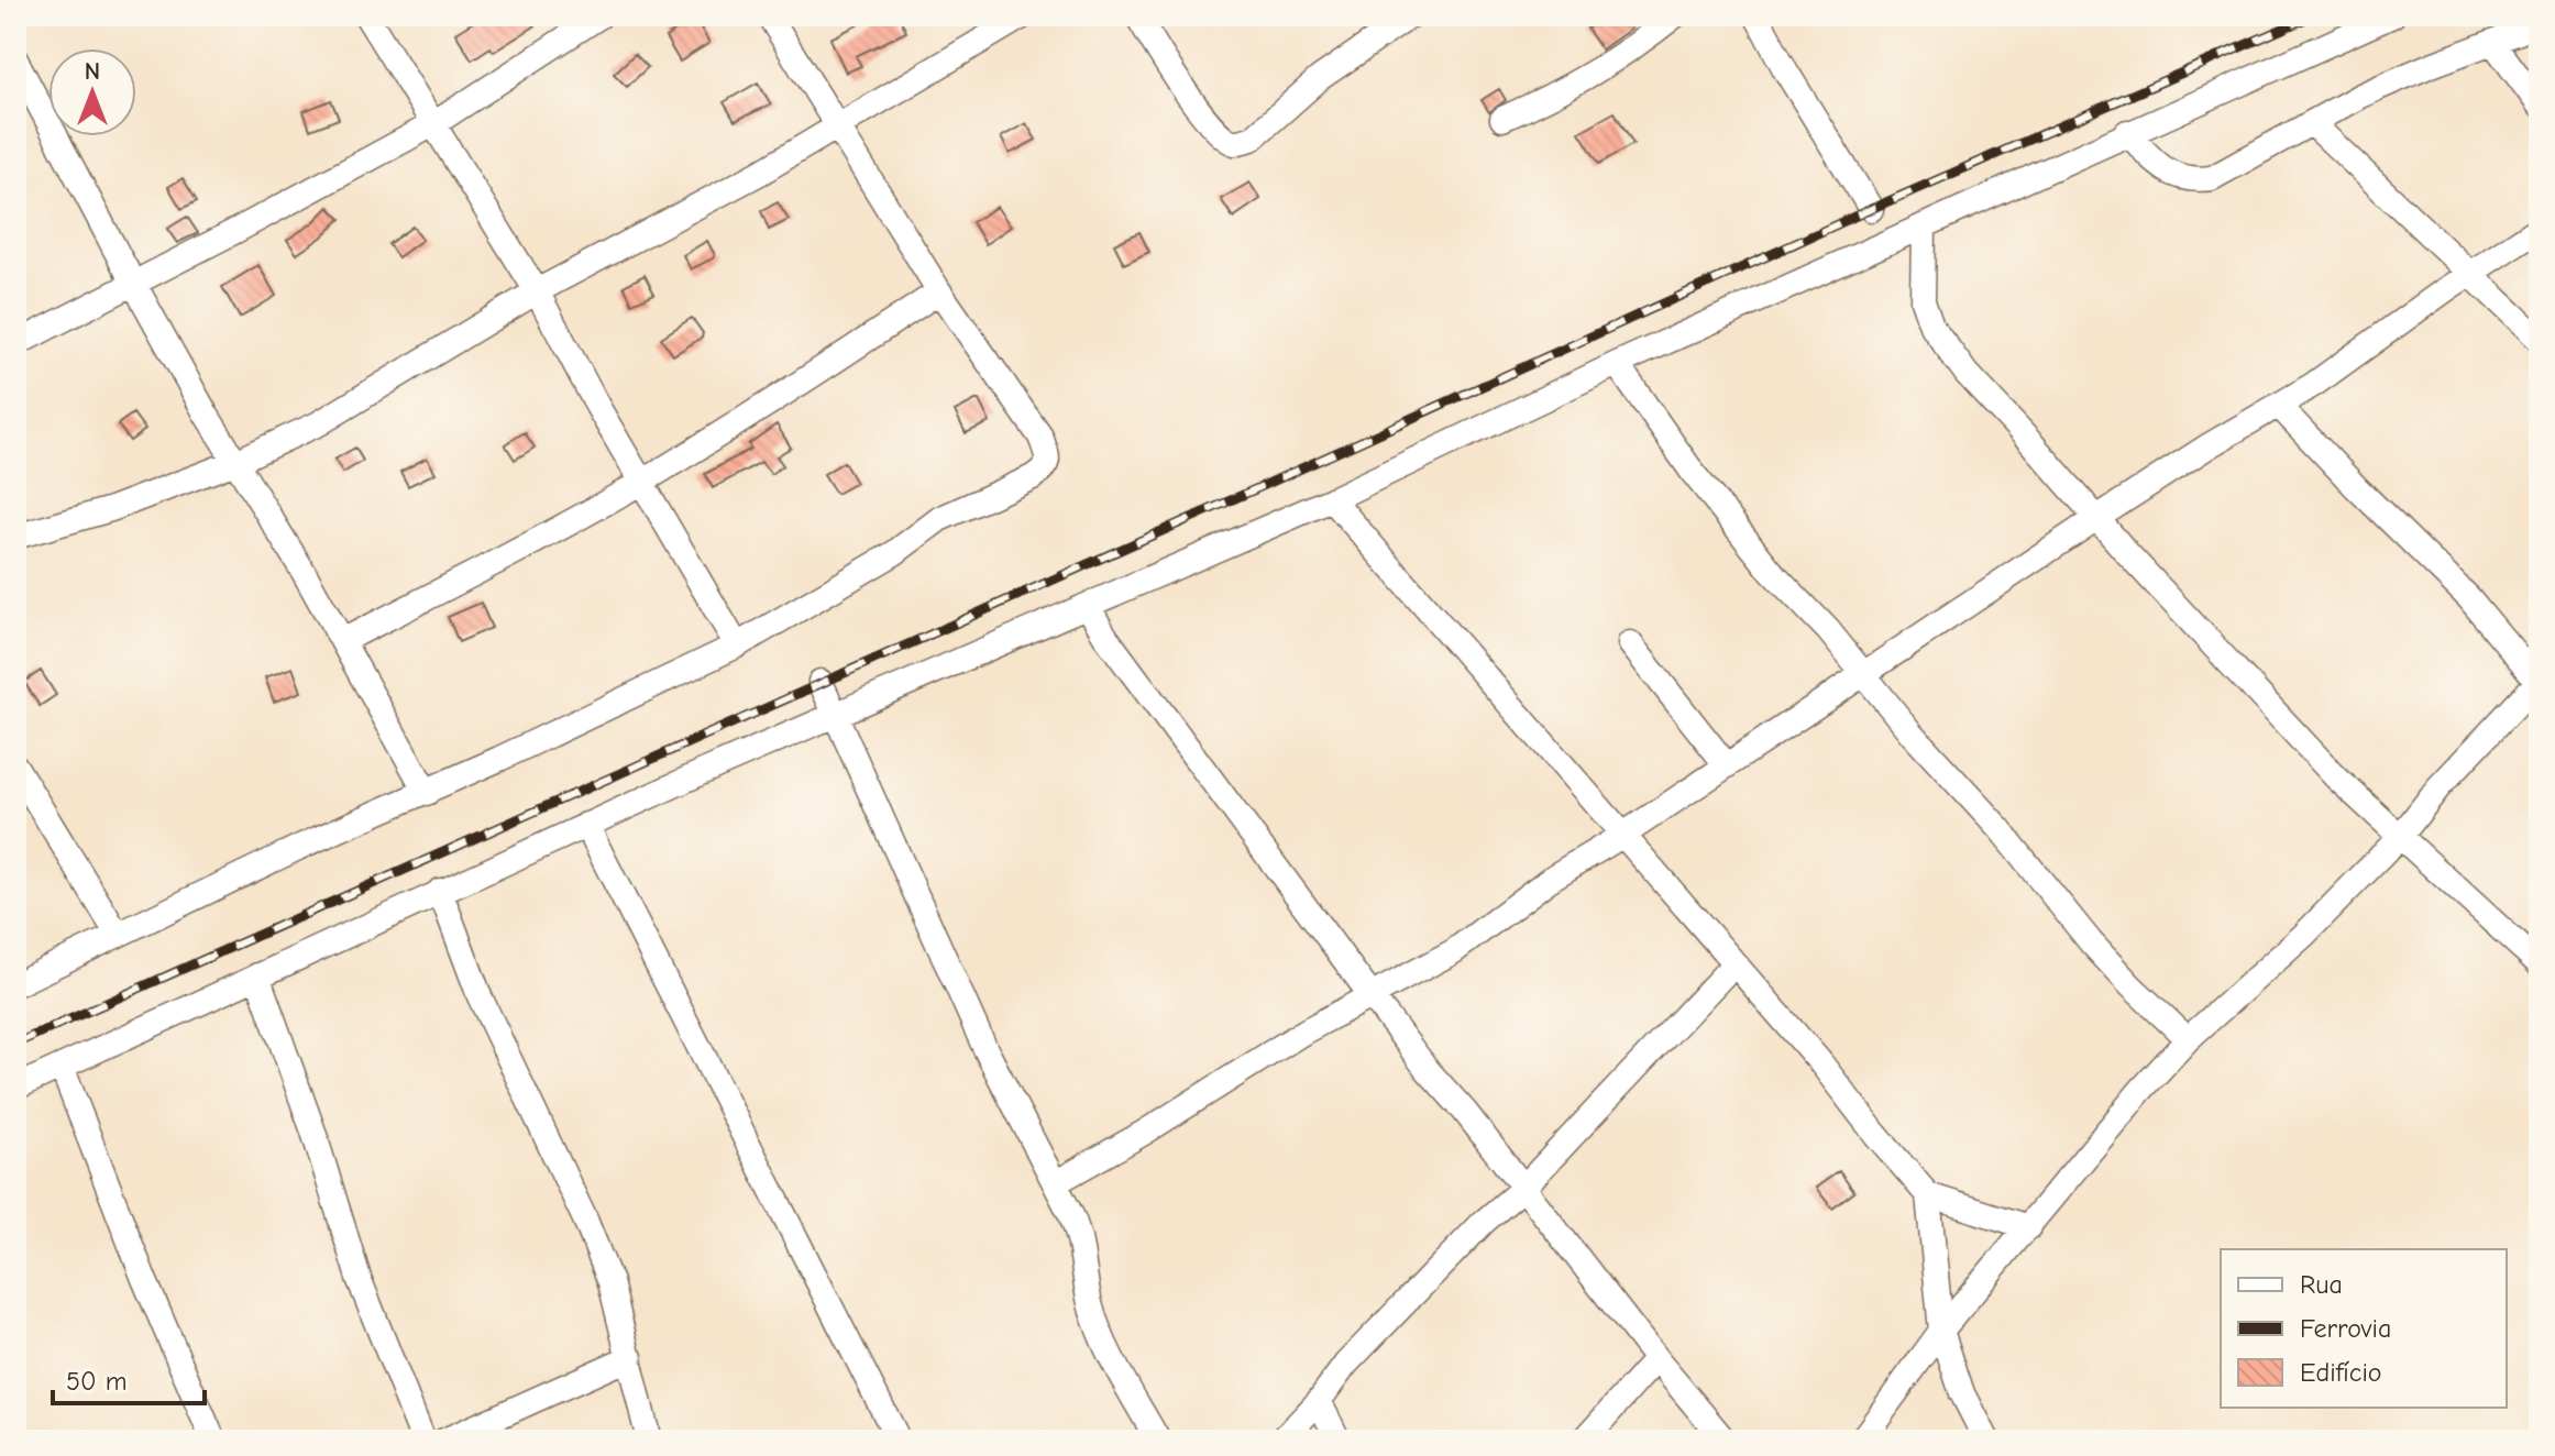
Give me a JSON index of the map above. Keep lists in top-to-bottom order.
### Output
{
  "legend": ["Rua", "Ferrovia", "Edifício"],
  "scale_bar": "50 m",
  "north": "top"
}
